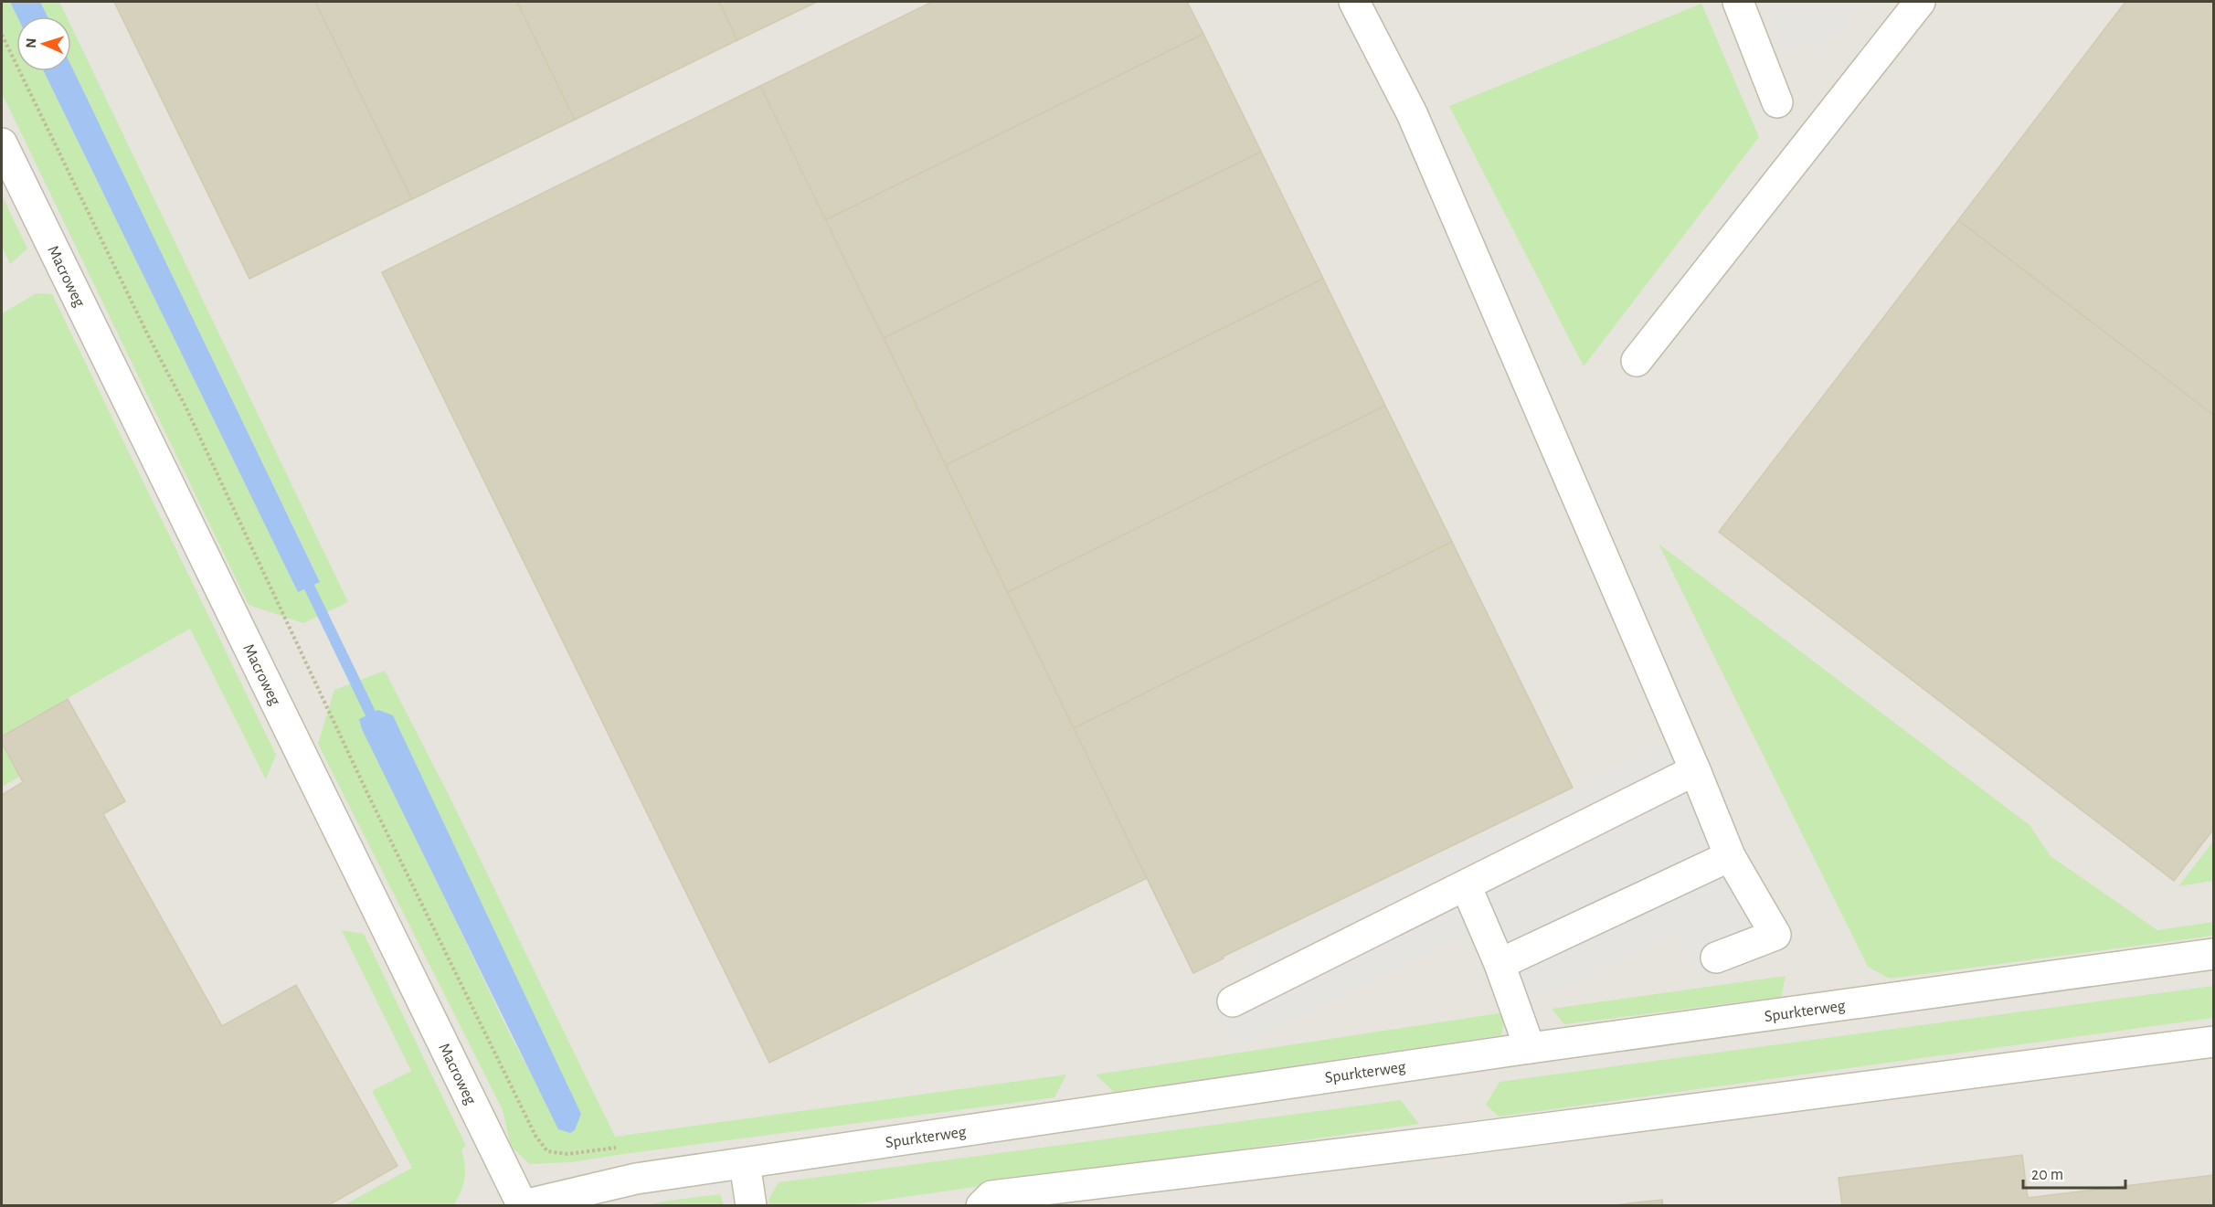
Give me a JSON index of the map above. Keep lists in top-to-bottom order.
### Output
{
  "streets": {
    "street": ["Macroweg", "Spurkterweg"]
  },
  "crossings": [
    ["Macroweg", "Spurkterweg"]
  ],
  "scale_bar": "20 m",
  "north": "left"
}
